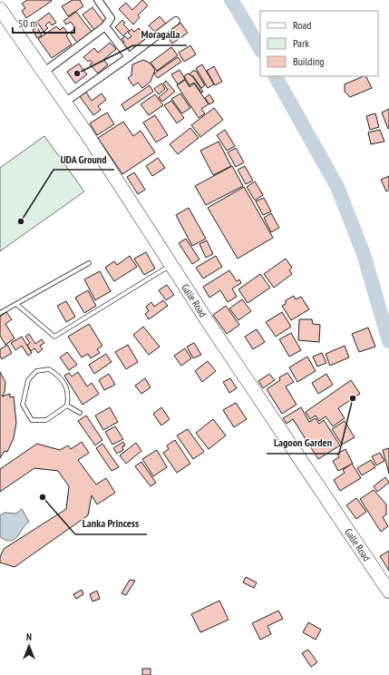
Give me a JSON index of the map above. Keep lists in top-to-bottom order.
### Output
{
  "streets": {
    "highway": ["Galle Road"]
  },
  "places": [
    "Moragalla",
    "UDA Ground",
    "Lagoon Garden",
    "Lanka Princess"
  ],
  "legend": ["Road", "Park", "Building"],
  "scale_bar": "50 m",
  "north": "top"
}
